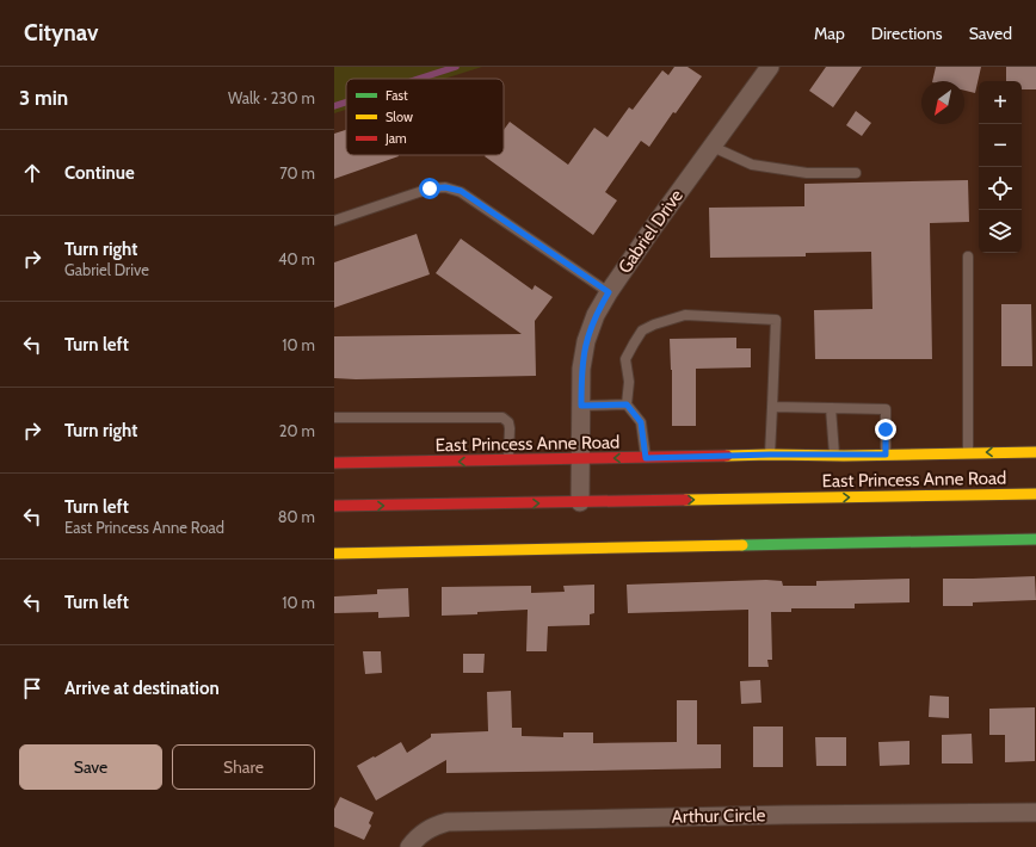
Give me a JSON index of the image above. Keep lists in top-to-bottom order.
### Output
{
  "streets": {
    "main road": ["East Princess Anne Road"],
    "street": ["Gabriel Drive", "Arthur Circle"]
  },
  "crossings": [
    ["Gabriel Drive", "East Princess Anne Road"]
  ],
  "legend": ["Fast", "Slow", "Jam"],
  "north": "bottom left",
  "page": {
    "header": "Citynav",
    "nav": ["Map", "Directions", "Saved"],
    "heading": ["3 min", "Walk · 230 m"],
    "map_buttons": ["+", "−"],
    "list": [
      ["Continue", "70 m"],
      ["Turn right", "Gabriel Drive", "40 m"],
      ["Turn left", "10 m"],
      ["Turn right", "20 m"],
      ["Turn left", "East Princess Anne Road", "80 m"],
      ["Turn left", "10 m"],
      "Arrive at destination"
    ],
    "buttons": ["Save", "Share"]
  }
}
